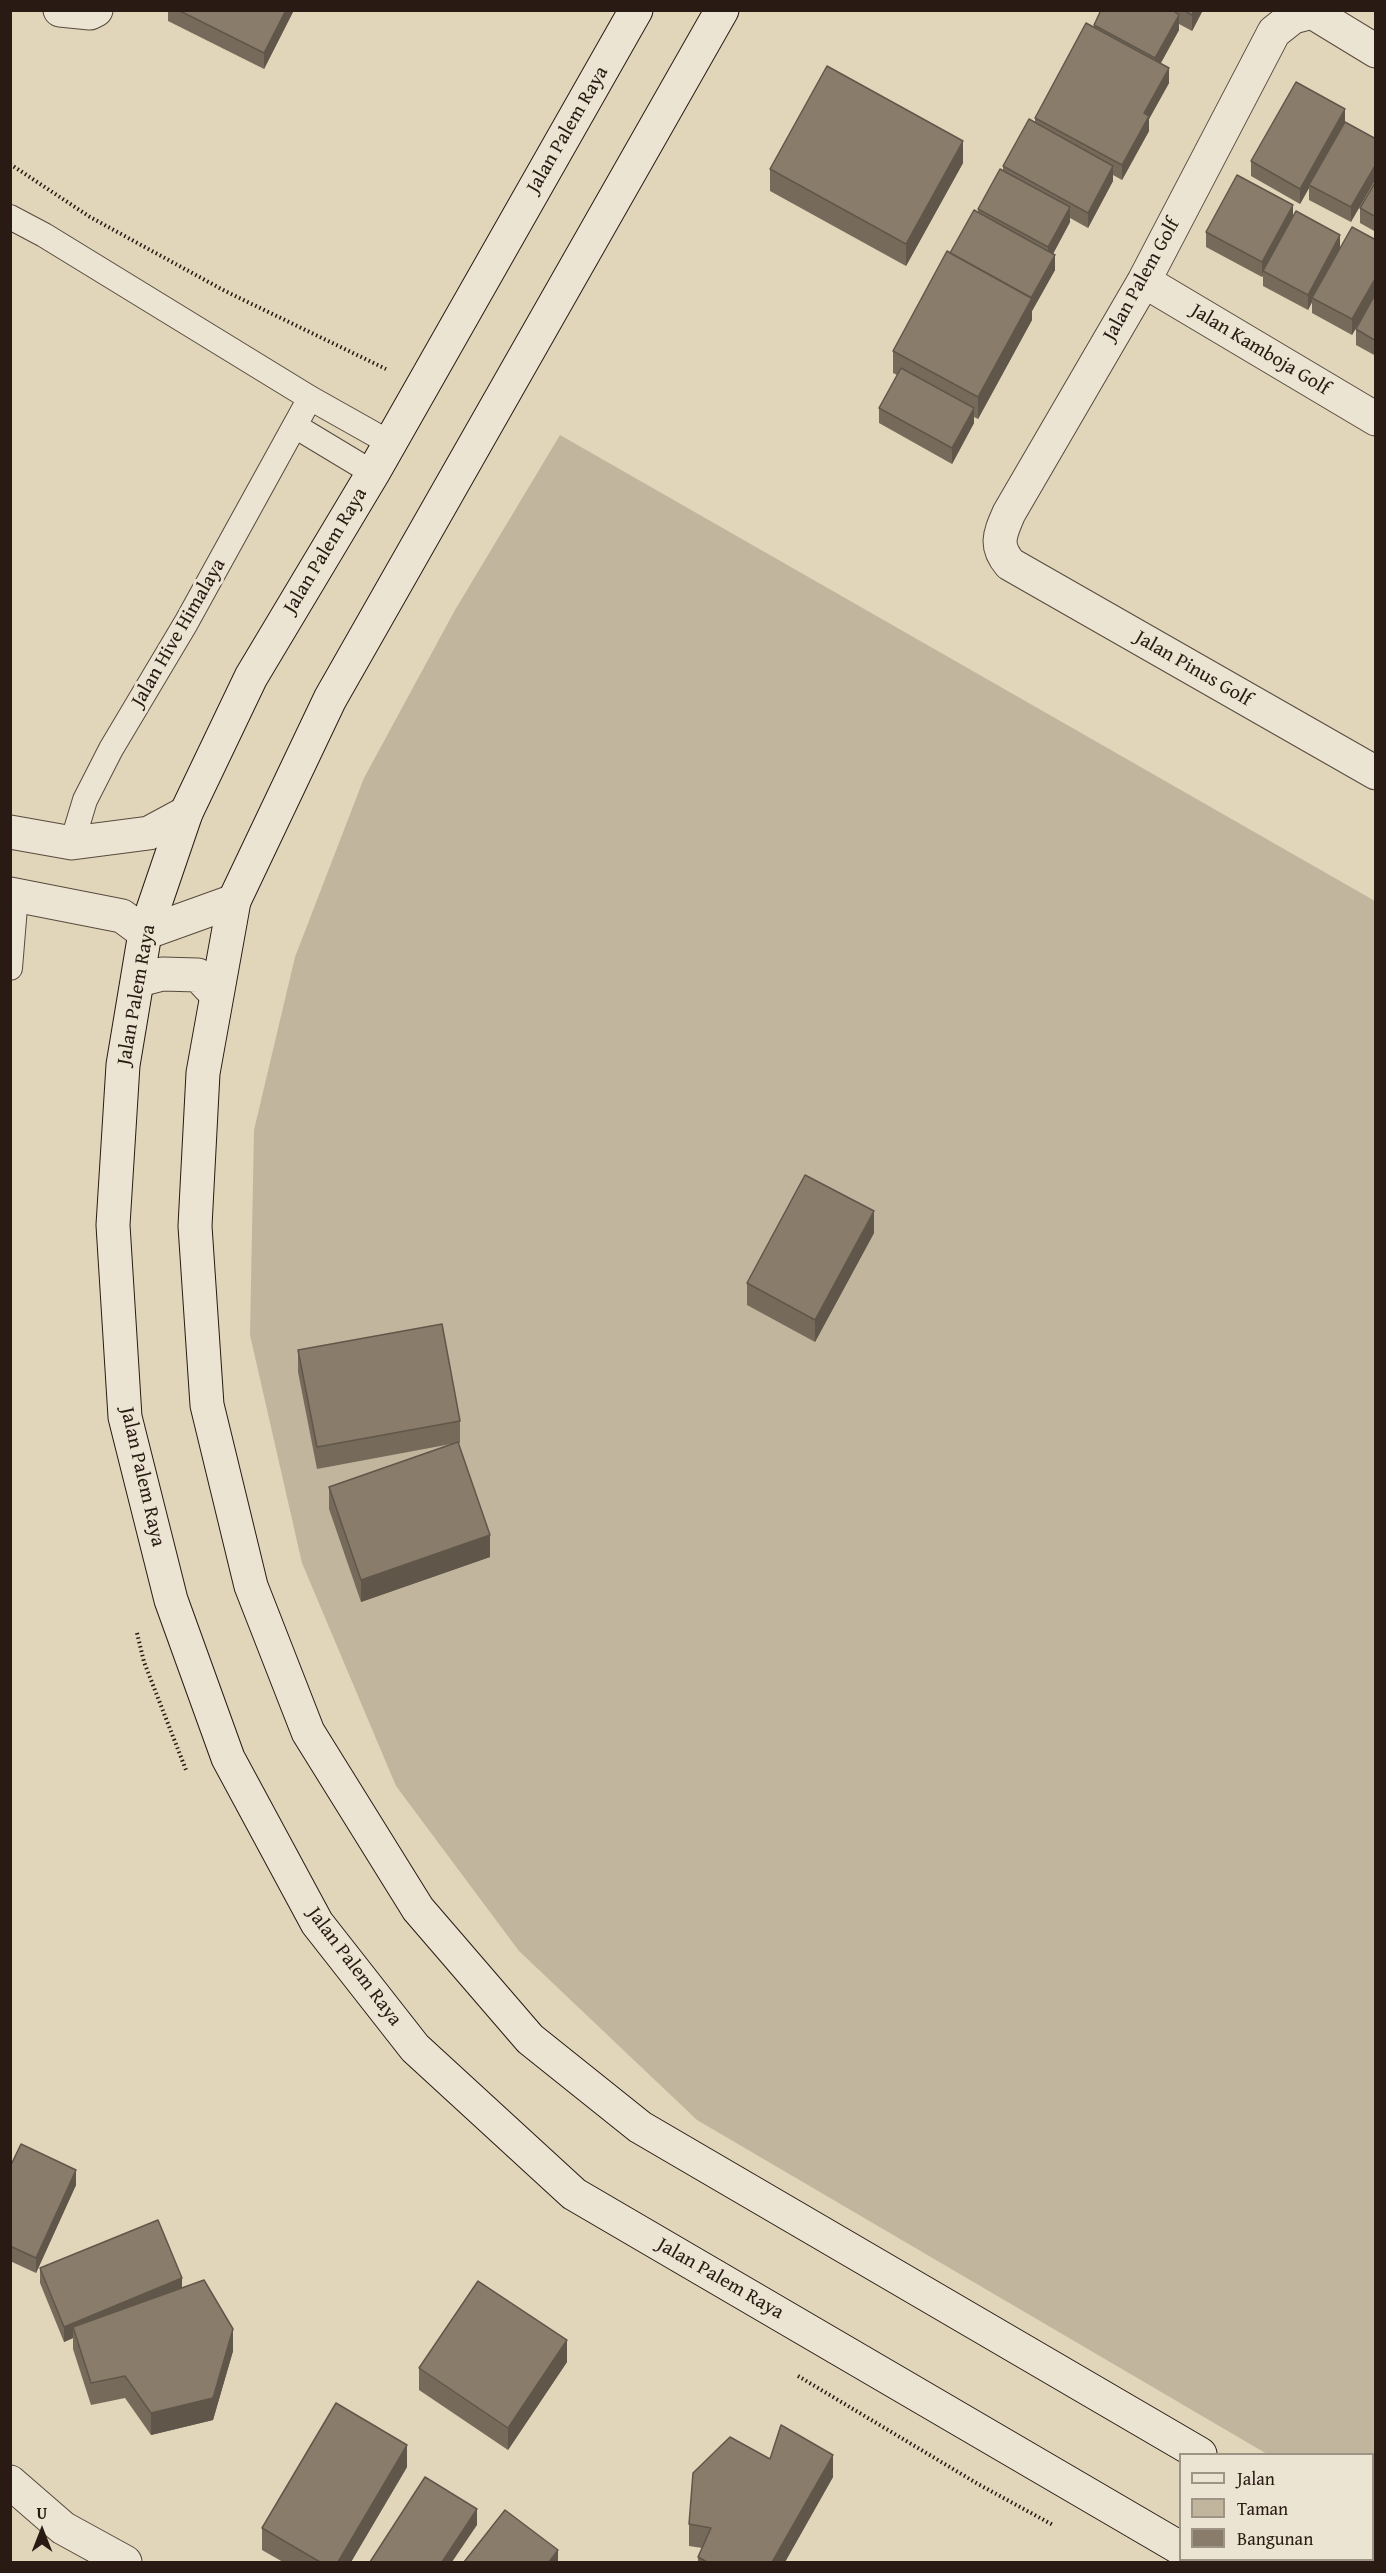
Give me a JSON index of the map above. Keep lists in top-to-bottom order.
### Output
{
  "streets": {
    "street": [
      "Jalan Palem Raya",
      "Jalan Palem Golf",
      "Jalan Kamboja Golf",
      "Jalan Pinus Golf"
    ],
    "lane": ["Jalan Hive Himalaya"]
  },
  "crossings": [
    ["Jalan Palem Golf", "Jalan Kamboja Golf"],
    ["Jalan Palem Golf", "Jalan Pinus Golf"]
  ],
  "legend": ["Jalan", "Taman", "Bangunan"],
  "north": "top"
}
